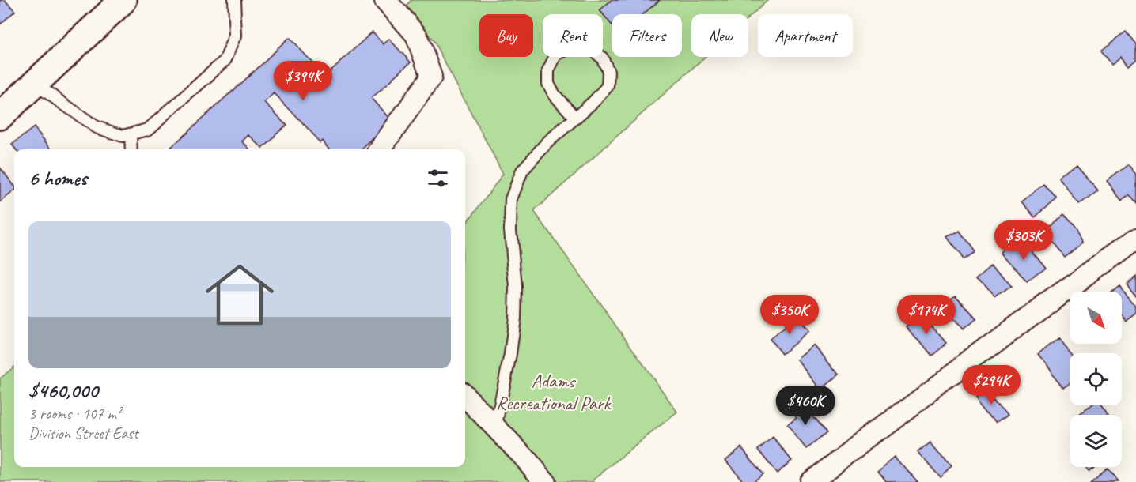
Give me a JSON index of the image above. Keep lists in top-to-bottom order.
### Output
{
  "parks": ["Adams Recreational Park"],
  "north": "bottom right",
  "page": {
    "chip": [
      "Buy",
      "Rent",
      "Filters",
      "New",
      "Apartment"
    ],
    "price": [
      "$394K",
      "$303K",
      "$350K",
      "$174K",
      "$294K",
      "$460K"
    ],
    "heading": "6 homes",
    "list": [
      {
        "name": "$460,000",
        "note": "3 rooms · 107 m² · Division Street East"
      }
    ]
  }
}
